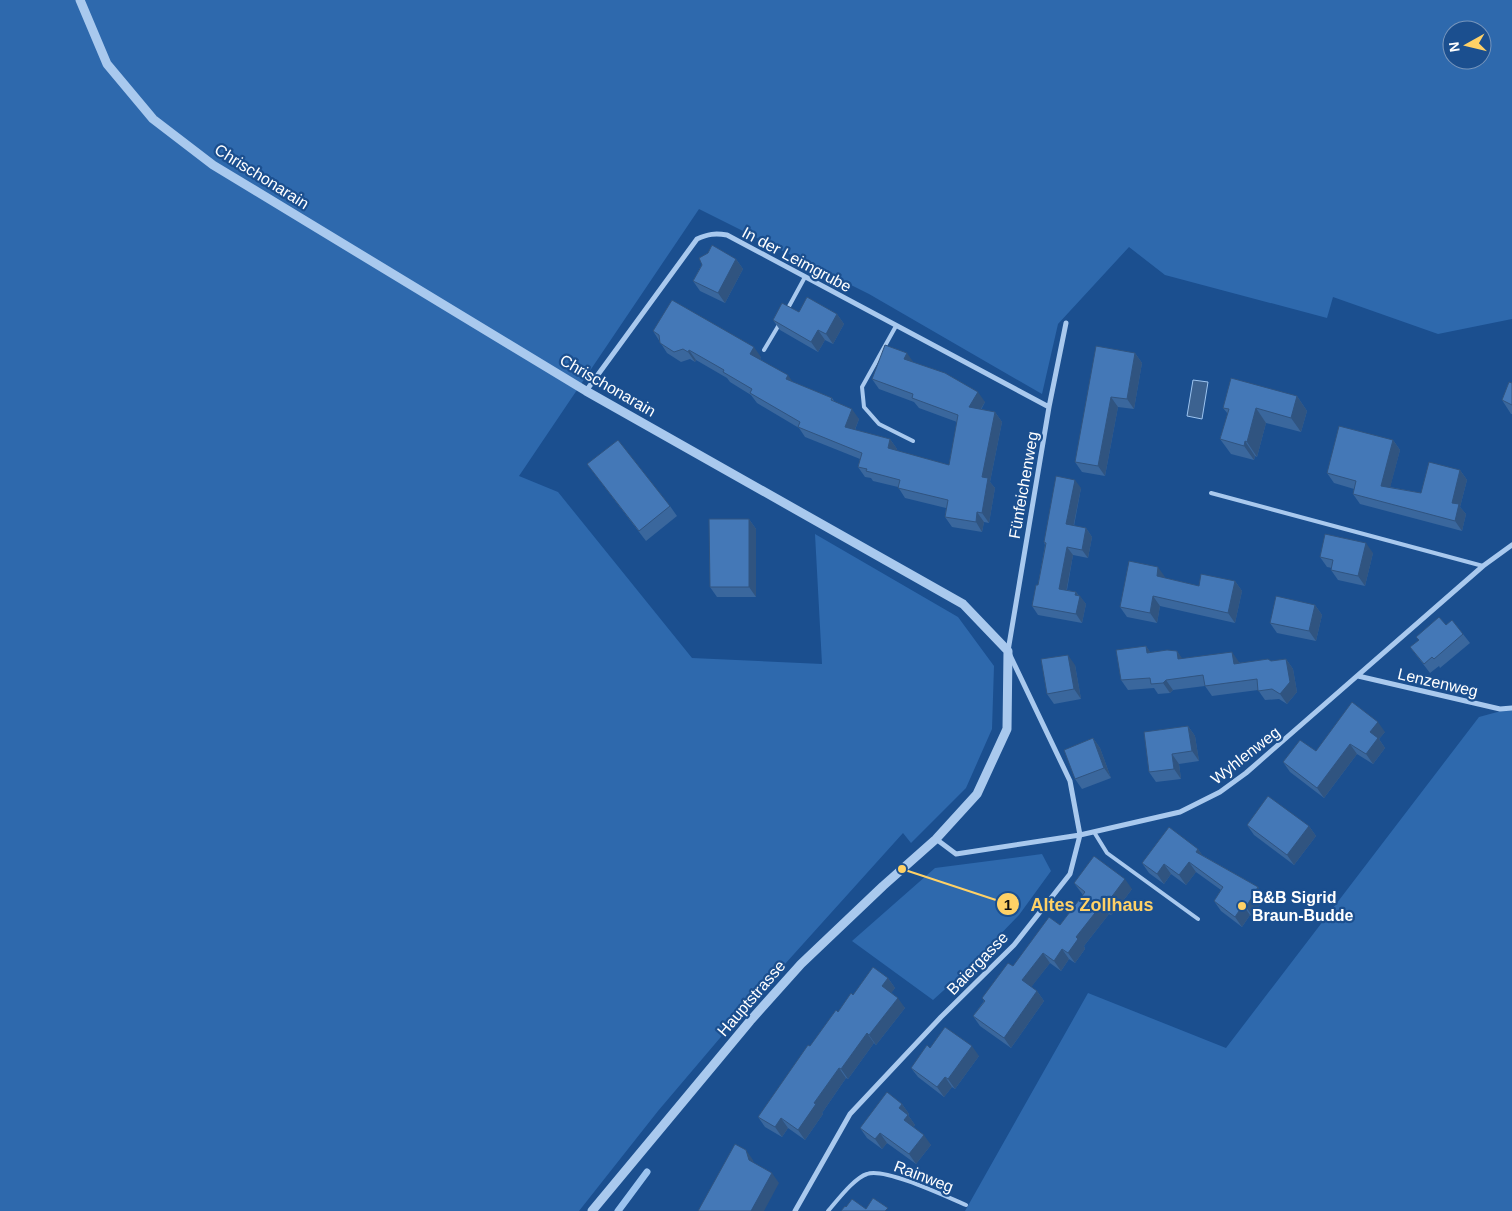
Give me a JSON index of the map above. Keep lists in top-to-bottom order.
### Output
{
  "streets": {
    "street": [
      "Chrischonarain",
      "In der Leimgrube",
      "Fünfeichenweg",
      "Lenzenweg",
      "Wyhlenweg",
      "Baiergasse",
      "Hauptstrasse"
    ],
    "lane": ["Rainweg"]
  },
  "crossings": [
    ["Chrischonarain", "In der Leimgrube"],
    ["Chrischonarain", "Fünfeichenweg"],
    ["Chrischonarain", "Baiergasse"],
    ["Chrischonarain", "Hauptstrasse"],
    ["In der Leimgrube", "Fünfeichenweg"],
    ["Fünfeichenweg", "Baiergasse"],
    ["Fünfeichenweg", "Hauptstrasse"],
    ["Lenzenweg", "Wyhlenweg"],
    ["Wyhlenweg", "Baiergasse"],
    ["Wyhlenweg", "Hauptstrasse"],
    ["Baiergasse", "Hauptstrasse"]
  ],
  "places": ["Altes Zollhaus", "B&B Sigrid Braun-Budde"],
  "north": "left"
}
